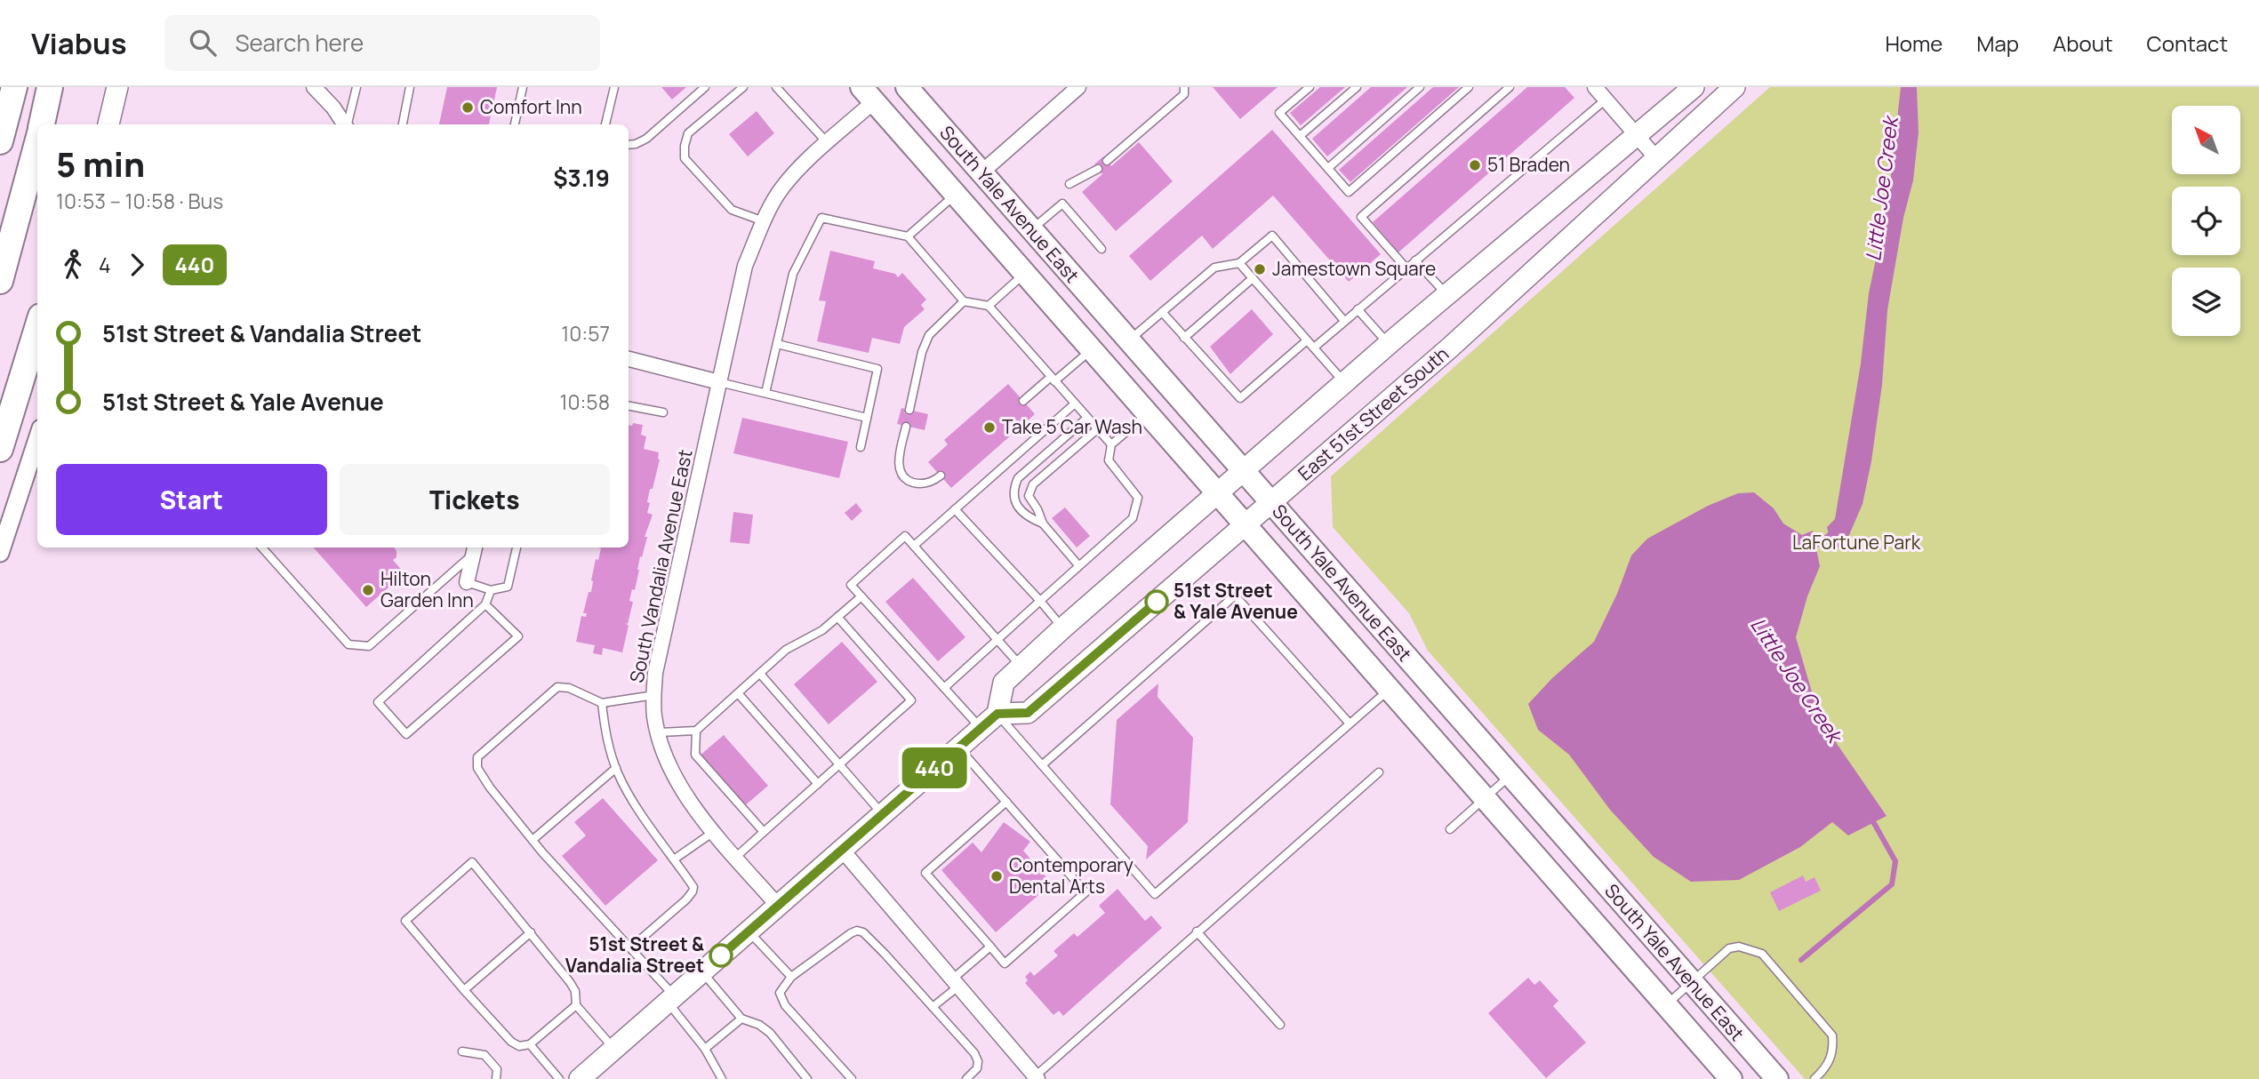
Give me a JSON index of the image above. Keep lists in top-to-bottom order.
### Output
{
  "streets": {
    "main road": ["South Yale Avenue East", "East 51st Street South"],
    "street": ["South Vandalia Avenue East"]
  },
  "crossings": [
    ["South Yale Avenue East", "East 51st Street South"],
    ["South Yale Avenue East", "South Vandalia Avenue East"]
  ],
  "water": ["Little Joe Creek"],
  "parks": ["LaFortune Park"],
  "places": [
    "Comfort Inn",
    "51 Braden",
    "Jamestown Square",
    "Take 5 Car Wash",
    "Hilton Garden Inn",
    "51st Street & Yale Avenue",
    "Contemporary Dental Arts",
    "51st Street & Vandalia Street"
  ],
  "lines": ["bus line 440"],
  "north": "top left",
  "page": {
    "header": "Viabus",
    "search": "Search here",
    "nav": [
      "Home",
      "Map",
      "About",
      "Contact"
    ],
    "on_map": "440",
    "heading": ["5 min", "10:53 – 10:58 · Bus", "$3.19"],
    "legs": ["4", "440"],
    "list": [
      {
        "name": "51st Street & Vandalia Street",
        "value": "10:57"
      },
      {
        "name": "51st Street & Yale Avenue",
        "value": "10:58"
      }
    ],
    "buttons": ["Start", "Tickets"]
  }
}
